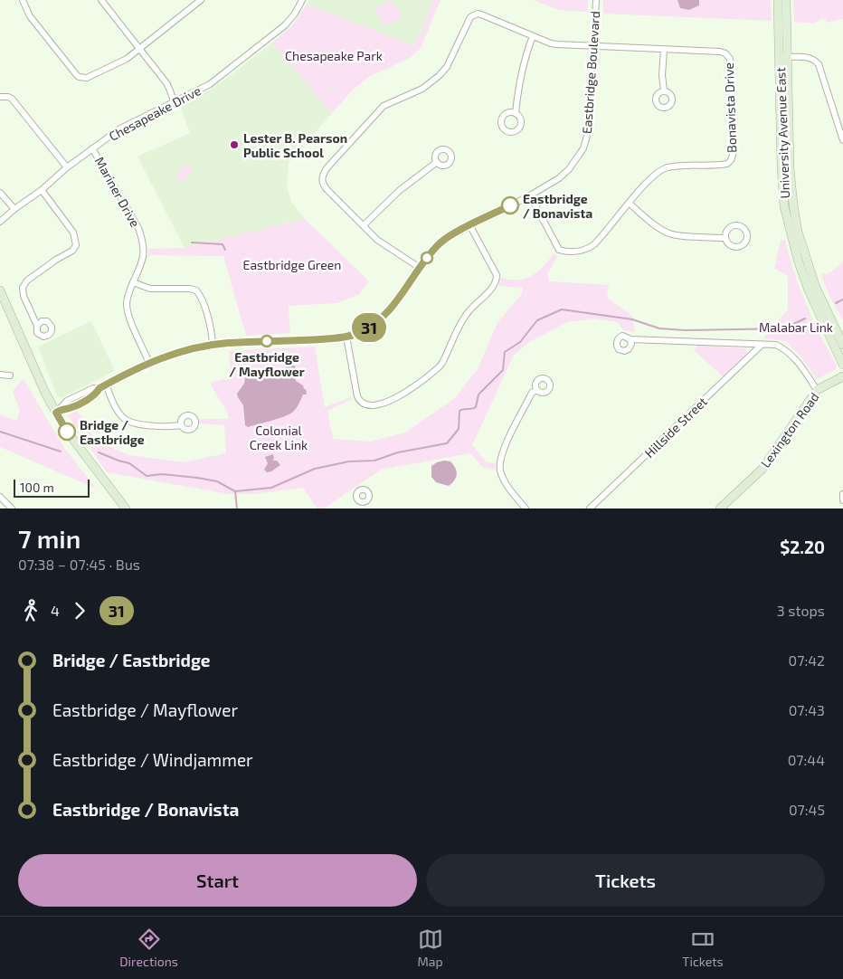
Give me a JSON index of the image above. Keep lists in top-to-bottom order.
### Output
{
  "streets": {
    "main road": ["University Avenue East", "Lexington Road"],
    "street": [
      "Eastbridge Boulevard",
      "Bonavista Drive",
      "Chesapeake Drive",
      "Mariner Drive",
      "Hillside Street"
    ]
  },
  "crossings": [
    ["Eastbridge Boulevard", "Bonavista Drive"],
    ["Eastbridge Boulevard", "Mariner Drive"],
    ["Chesapeake Drive", "Mariner Drive"]
  ],
  "parks": [
    "Chesapeake Park",
    "Eastbridge Green",
    "Malabar Link",
    "Colonial Creek Link"
  ],
  "places": [
    "Lester B. Pearson Public School",
    "Eastbridge / Bonavista",
    "Eastbridge / Mayflower",
    "Bridge / Eastbridge"
  ],
  "lines": ["bus line 31"],
  "scale_bar": "100 m",
  "page": {
    "on_map": "31",
    "scale": "100 m",
    "heading": ["7 min", "07:38 – 07:45 · Bus", "$2.20"],
    "legs": ["4", "31", "3 stops"],
    "list": [
      {
        "name": "Bridge / Eastbridge",
        "value": "07:42"
      },
      {
        "name": "Eastbridge / Mayflower",
        "value": "07:43"
      },
      {
        "name": "Eastbridge / Windjammer",
        "value": "07:44"
      },
      {
        "name": "Eastbridge / Bonavista",
        "value": "07:45"
      }
    ],
    "buttons": ["Start", "Tickets"],
    "tabs": ["Directions", "Map", "Tickets"]
  }
}
